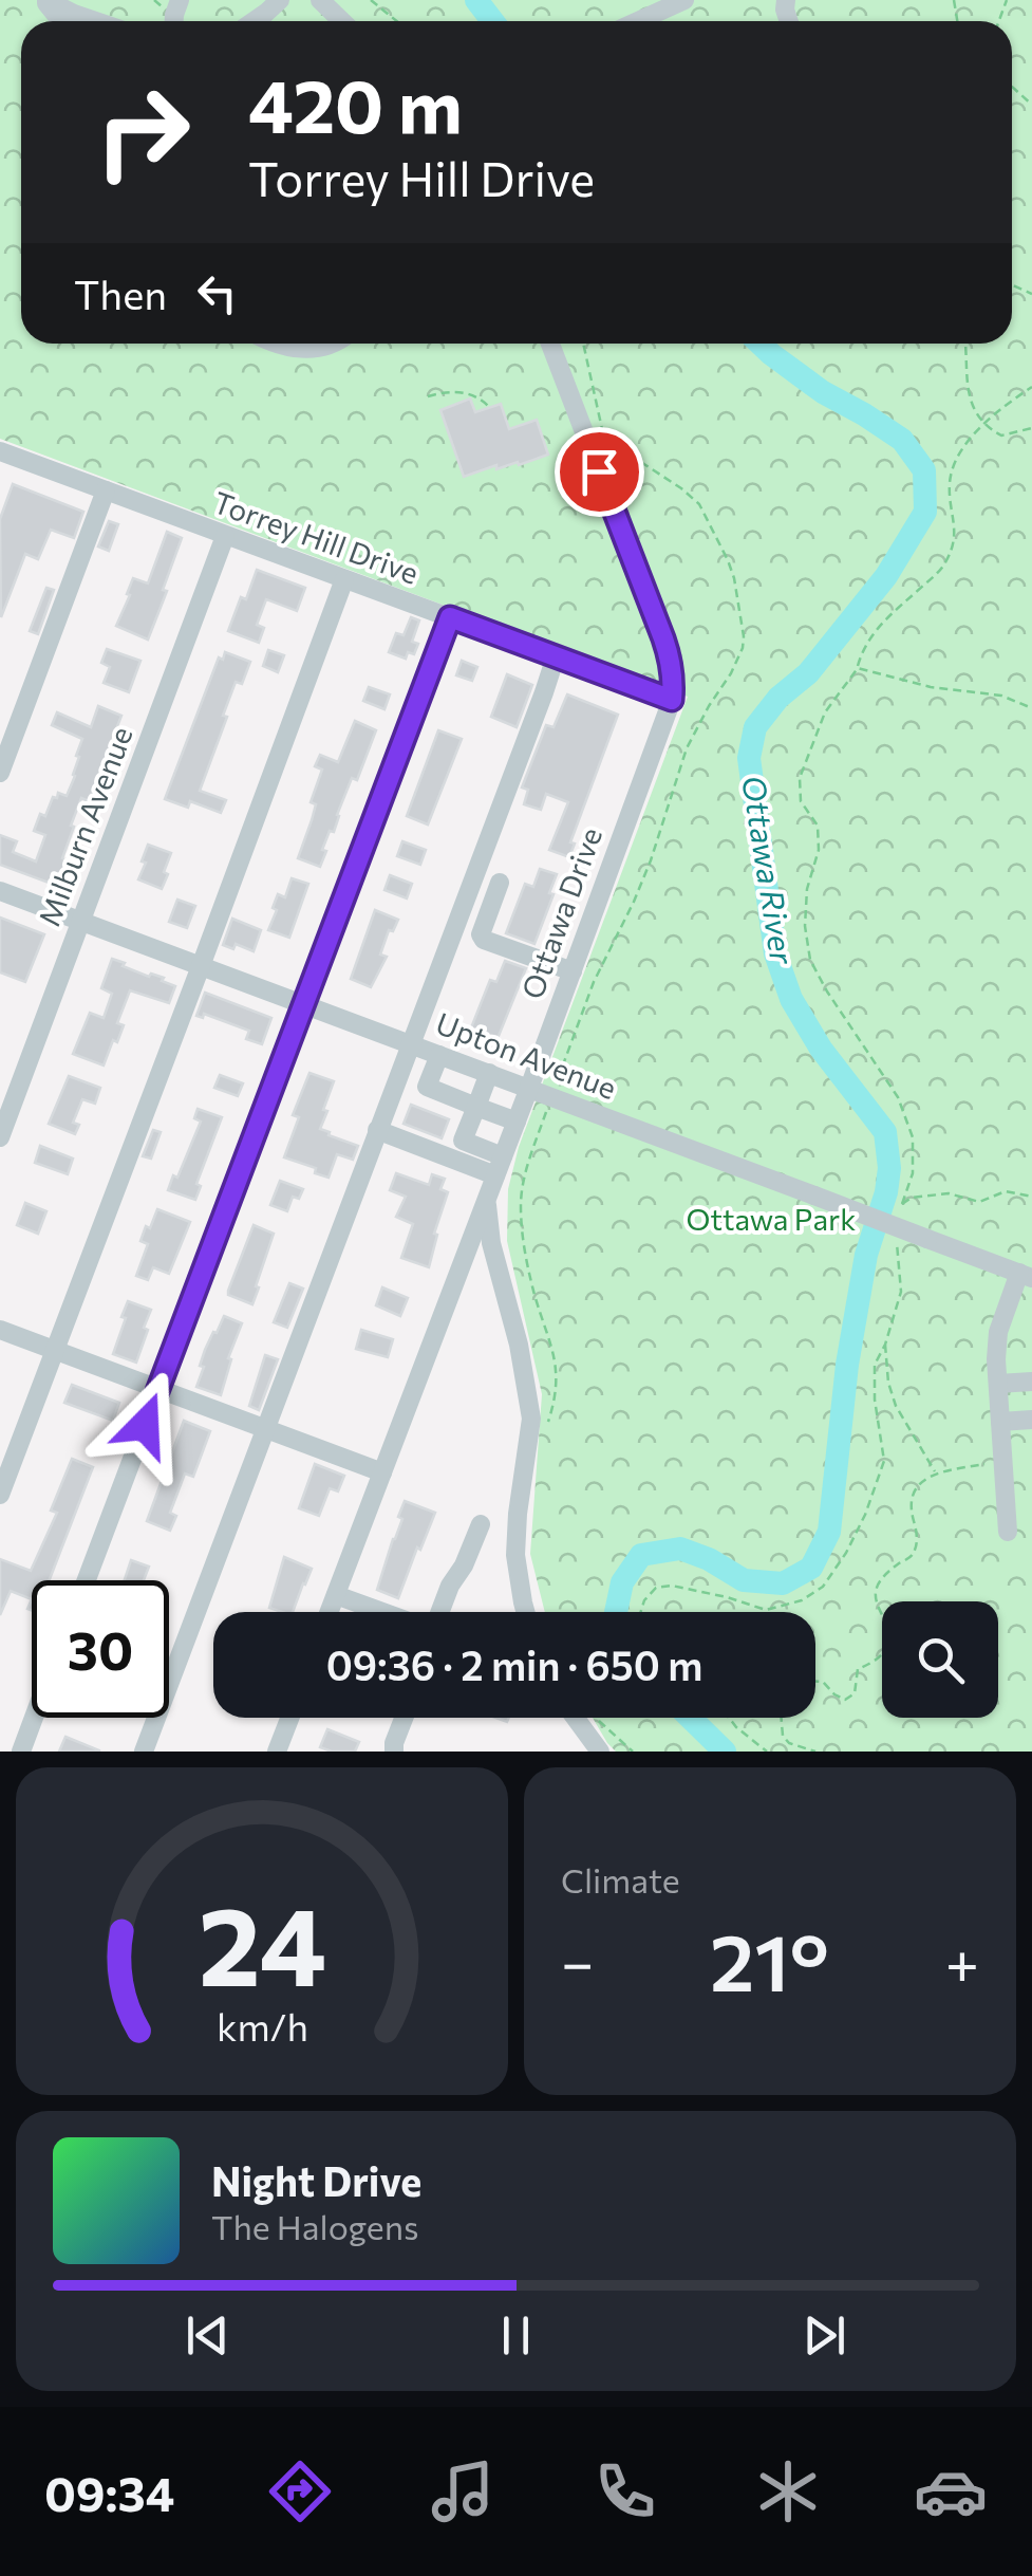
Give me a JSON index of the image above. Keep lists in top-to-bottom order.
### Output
{
  "streets": {
    "street": [
      "Torrey Hill Drive",
      "Milburn Avenue",
      "Ottawa Drive",
      "Upton Avenue"
    ]
  },
  "crossings": [
    ["Torrey Hill Drive", "Milburn Avenue"],
    ["Torrey Hill Drive", "Ottawa Drive"],
    ["Milburn Avenue", "Upton Avenue"],
    ["Ottawa Drive", "Upton Avenue"]
  ],
  "water": ["Ottawa River"],
  "parks": ["Ottawa Park"],
  "page": {
    "turn": ["420 m", "Torrey Hill Drive"],
    "then": "Then",
    "limit": "30",
    "trip": "09:36 · 2 min · 650 m",
    "tile": "Climate",
    "heat": ["−", "21°", "+"],
    "song": ["Night Drive", "The Halogens"],
    "tabs": "09:34",
    "gauge": ["24", "km/h"]
  }
}
